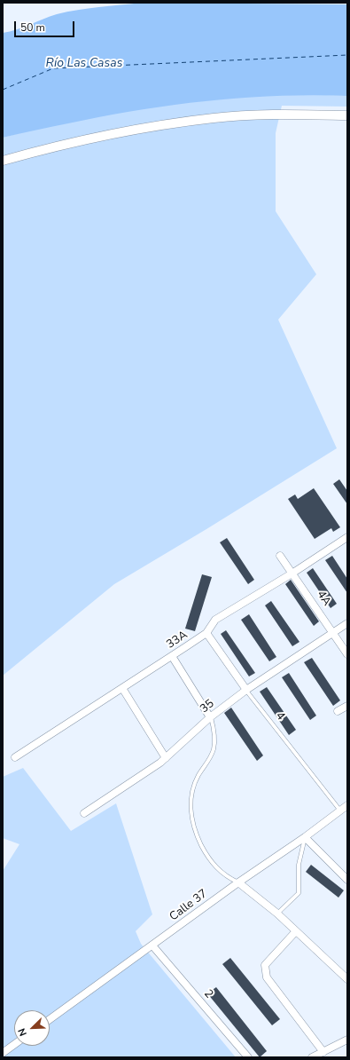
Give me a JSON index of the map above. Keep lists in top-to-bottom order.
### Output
{
  "streets": {
    "street": [
      "4A",
      "33A",
      "35",
      "4",
      "Calle 37",
      "2"
    ]
  },
  "crossings": [
    ["4A", "33A"],
    ["4A", "35"],
    ["33A", "4"],
    ["35", "4"],
    ["4", "Calle 37"],
    ["Calle 37", "2"]
  ],
  "water": ["Río Las Casas"],
  "scale_bar": "50 m",
  "north": "bottom left"
}
